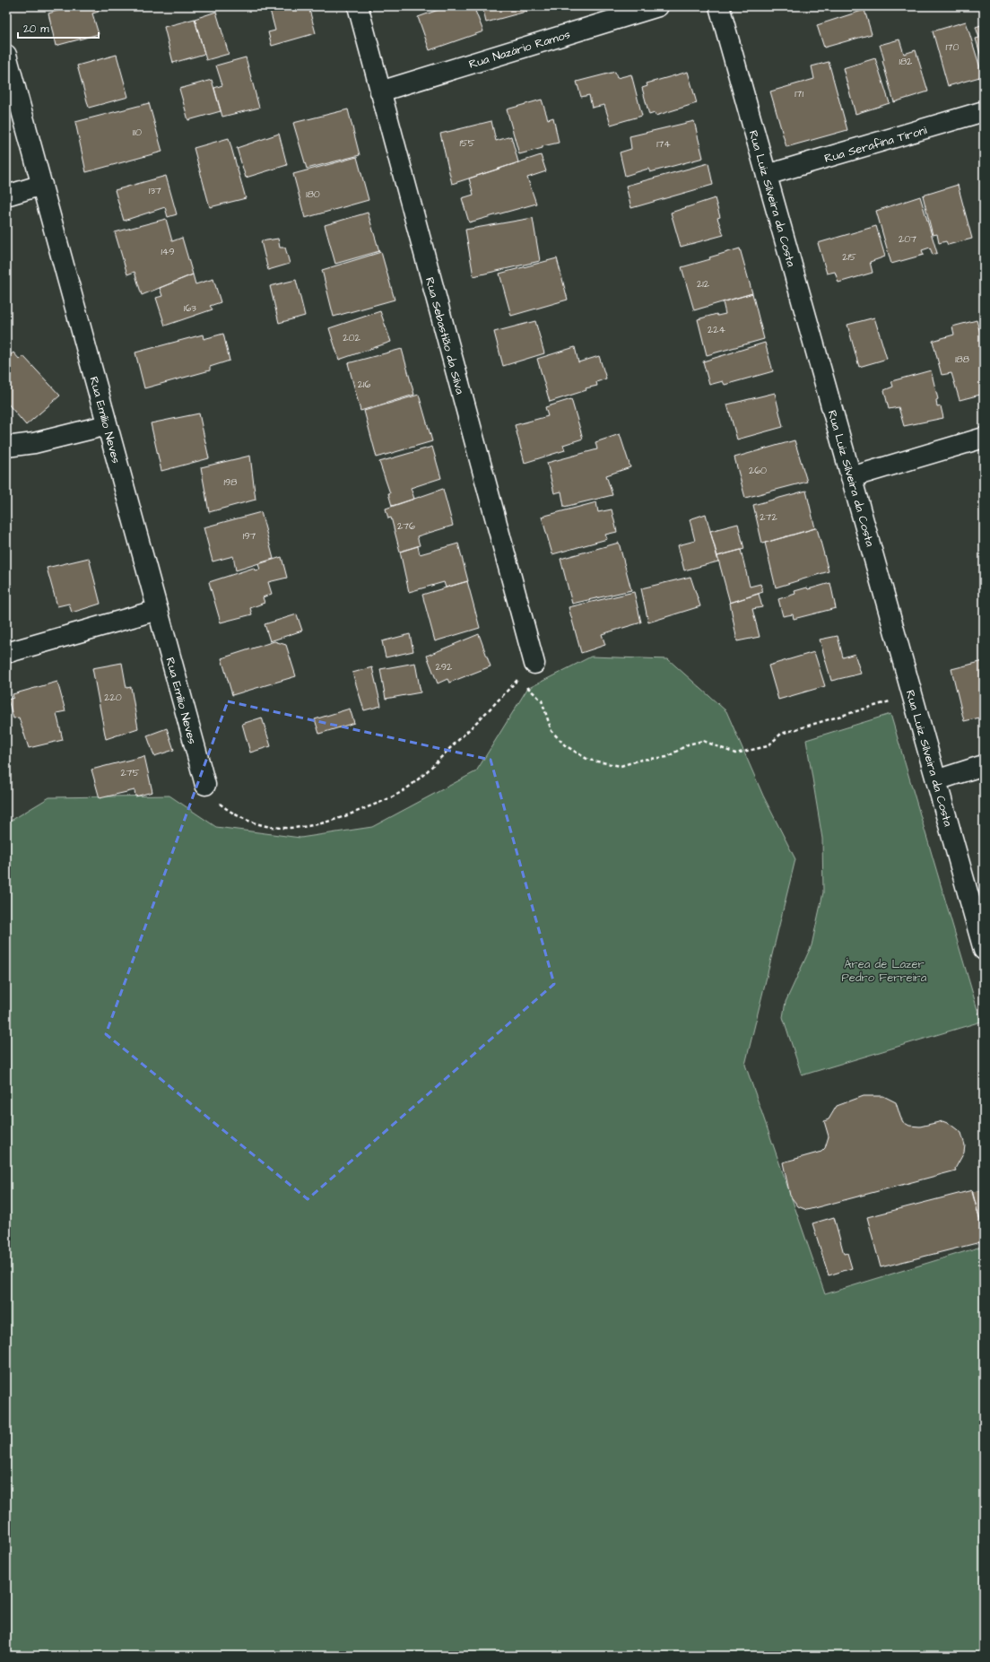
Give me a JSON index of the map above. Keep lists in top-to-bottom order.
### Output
{
  "streets": {
    "street": [
      "Rua Nazário Ramos",
      "Rua Serafina Tironi",
      "Rua Luiz Silveira da Costa",
      "Rua Sebastião da Silva",
      "Rua Emílio Neves"
    ]
  },
  "crossings": [
    ["Rua Nazário Ramos", "Rua Sebastião da Silva"],
    ["Rua Serafina Tironi", "Rua Luiz Silveira da Costa"]
  ],
  "parks": ["Área de Lazer Pedro Ferreira"],
  "house_numbers": [
    "170",
    "182",
    "171",
    "110",
    "155",
    "174",
    "137",
    "180",
    "207",
    "149",
    "215",
    "212",
    "163",
    "224",
    "202",
    "188",
    "216",
    "260",
    "198",
    "272",
    "276",
    "197",
    "292",
    "220",
    "275"
  ],
  "scale_bar": "20 m"
}
